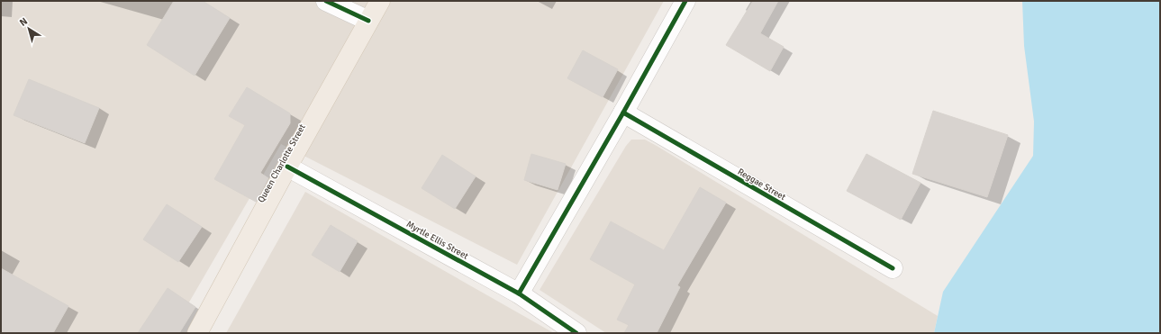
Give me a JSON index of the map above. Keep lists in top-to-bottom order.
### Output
{
  "streets": {
    "main road": ["Queen Charlotte Street"],
    "street": ["Reggae Street", "Myrtle Ellis Street"]
  },
  "crossings": [
    ["Queen Charlotte Street", "Myrtle Ellis Street"]
  ],
  "north": "top left"
}
